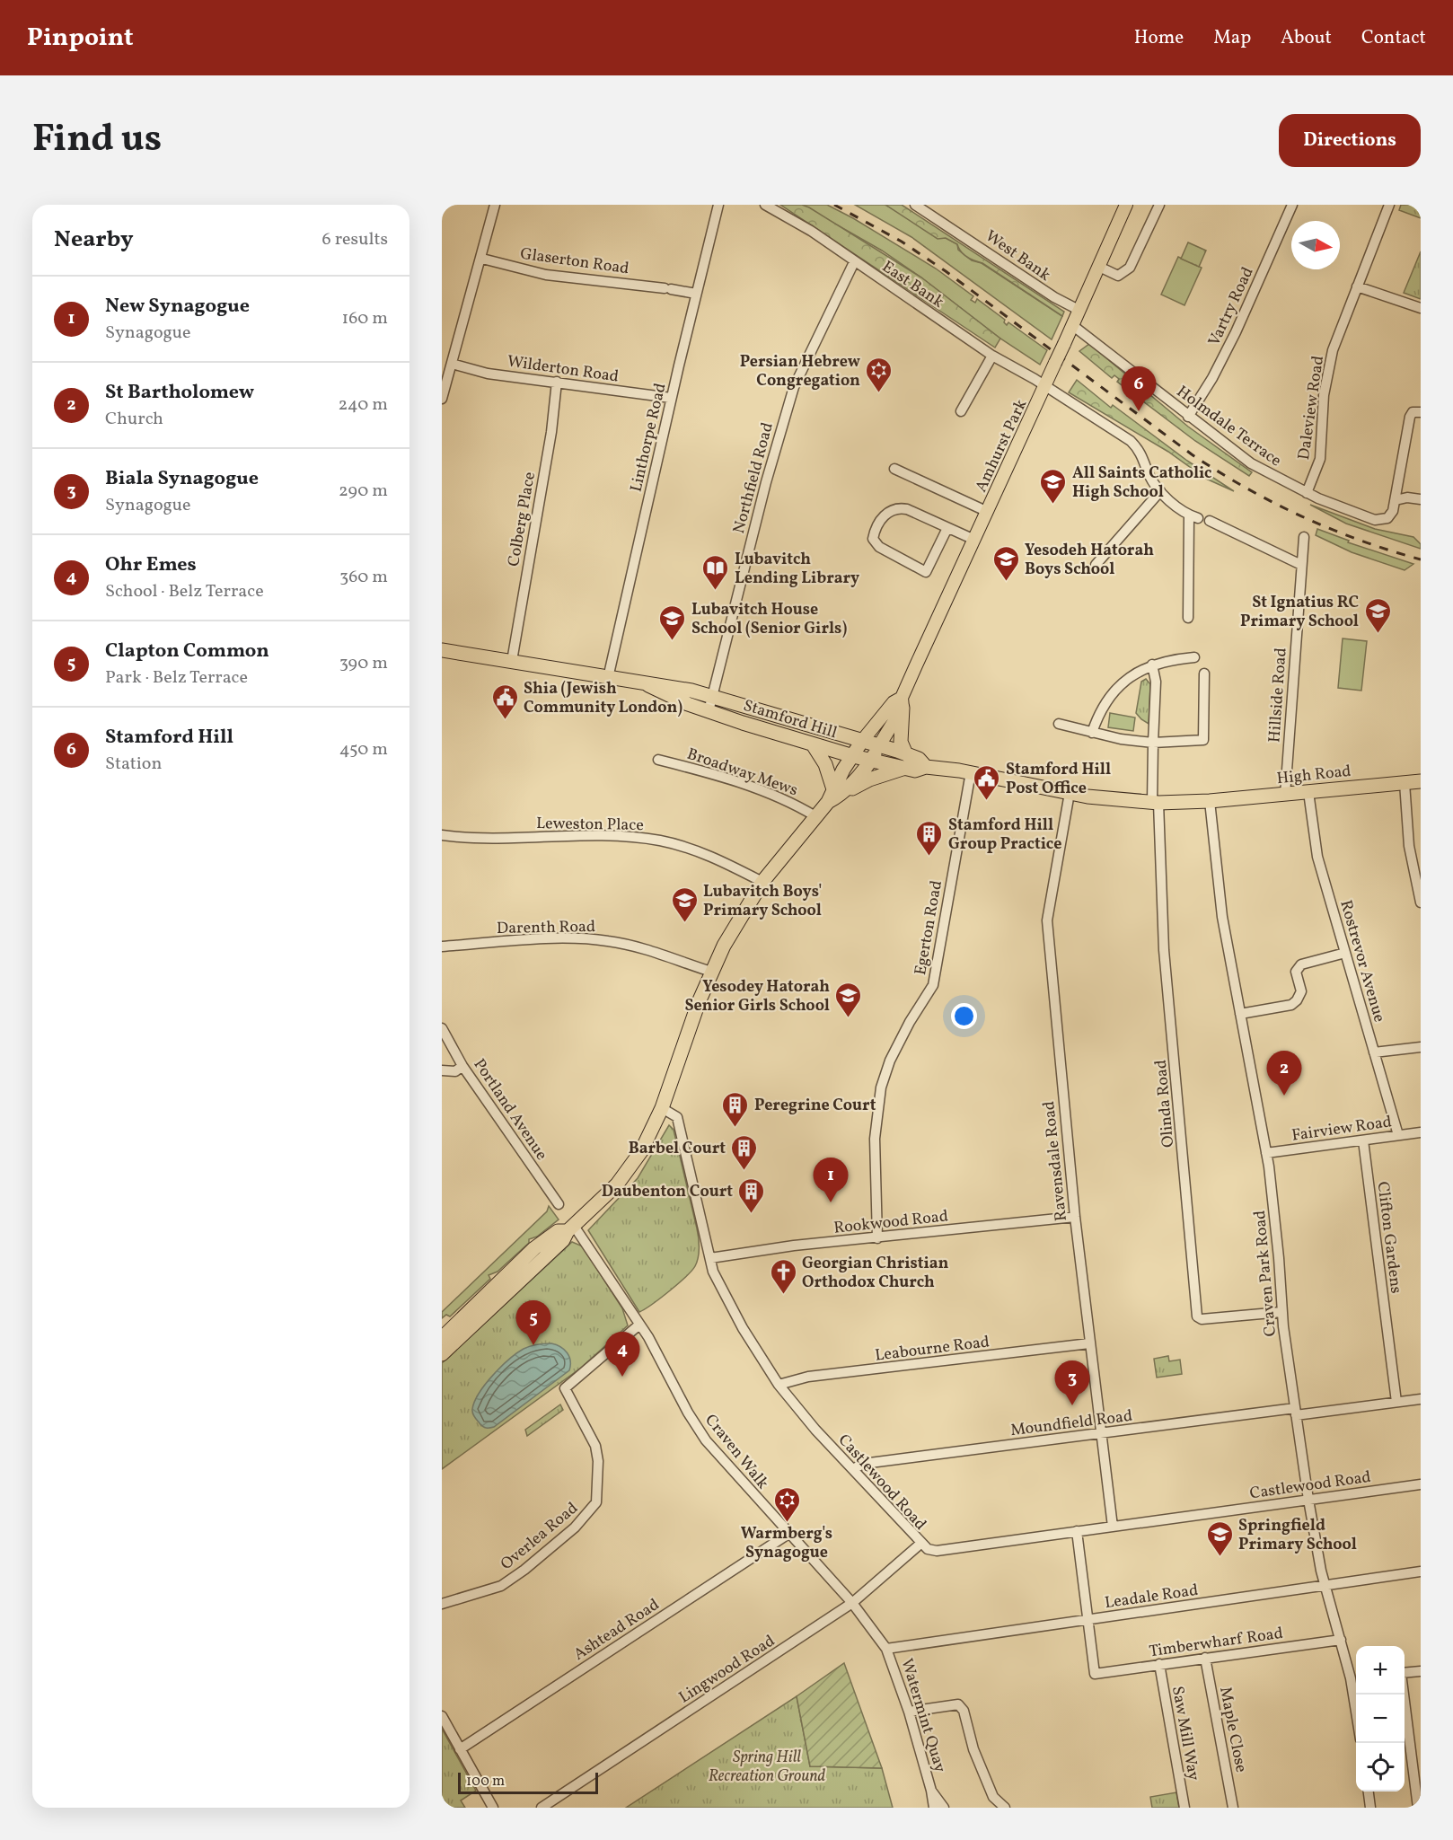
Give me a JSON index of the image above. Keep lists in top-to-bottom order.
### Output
{
  "streets": {
    "highway": ["Stamford Hill", "High Road"],
    "main road": ["Amhurst Park"],
    "street": [
      "West Bank",
      "Glaserton Road",
      "East Bank",
      "Vartry Road",
      "Wilderton Road",
      "Daleview Road",
      "Holmdale Terrace",
      "Linthorpe Road",
      "Northfield Road",
      "Colberg Place",
      "Hillside Road",
      "Broadway Mews",
      "Leweston Place",
      "Darenth Road",
      "Egerton Road",
      "Rostrevor Avenue",
      "Olinda Road",
      "Portland Avenue",
      "Fairview Road",
      "Ravensdale Road",
      "Rookwood Road",
      "Clifton Gardens",
      "Craven Park Road",
      "Leabourne Road",
      "Moundfield Road",
      "Craven Walk",
      "Castlewood Road",
      "Overlea Road",
      "Leadale Road",
      "Ashtead Road",
      "Timberwharf Road",
      "Lingwood Road",
      "Watermint Quay",
      "Maple Close",
      "Saw Mill Way"
    ]
  },
  "crossings": [
    ["West Bank", "Amhurst Park"],
    ["Glaserton Road", "Linthorpe Road"],
    ["East Bank", "Amhurst Park"],
    ["East Bank", "Northfield Road"],
    ["Vartry Road", "Holmdale Terrace"],
    ["Wilderton Road", "Linthorpe Road"],
    ["Wilderton Road", "Colberg Place"],
    ["Daleview Road", "Holmdale Terrace"],
    ["Holmdale Terrace", "Amhurst Park"],
    ["Linthorpe Road", "Stamford Hill"],
    ["Amhurst Park", "Stamford Hill"],
    ["Northfield Road", "Stamford Hill"],
    ["Colberg Place", "Stamford Hill"],
    ["Hillside Road", "High Road"],
    ["Stamford Hill", "High Road"],
    ["Stamford Hill", "Egerton Road"],
    ["Stamford Hill", "Olinda Road"],
    ["Stamford Hill", "Ravensdale Road"],
    ["Stamford Hill", "Craven Park Road"],
    ["High Road", "Rostrevor Avenue"],
    ["High Road", "Craven Park Road"],
    ["Egerton Road", "Rookwood Road"],
    ["Rostrevor Avenue", "Fairview Road"],
    ["Olinda Road", "Craven Park Road"],
    ["Fairview Road", "Clifton Gardens"],
    ["Fairview Road", "Craven Park Road"],
    ["Ravensdale Road", "Rookwood Road"],
    ["Ravensdale Road", "Leabourne Road"],
    ["Ravensdale Road", "Moundfield Road"],
    ["Ravensdale Road", "Castlewood Road"],
    ["Rookwood Road", "Castlewood Road"],
    ["Clifton Gardens", "Moundfield Road"],
    ["Craven Park Road", "Moundfield Road"],
    ["Craven Park Road", "Castlewood Road"],
    ["Craven Park Road", "Leadale Road"],
    ["Craven Park Road", "Timberwharf Road"],
    ["Leabourne Road", "Castlewood Road"],
    ["Moundfield Road", "Castlewood Road"],
    ["Craven Walk", "Overlea Road"],
    ["Craven Walk", "Leadale Road"],
    ["Craven Walk", "Ashtead Road"],
    ["Craven Walk", "Lingwood Road"],
    ["Craven Walk", "Watermint Quay"],
    ["Castlewood Road", "Lingwood Road"],
    ["Leadale Road", "Timberwharf Road"],
    ["Leadale Road", "Watermint Quay"],
    ["Timberwharf Road", "Maple Close"],
    ["Timberwharf Road", "Saw Mill Way"]
  ],
  "parks": ["Spring Hill Recreation Ground"],
  "places": {
    "synagogue": ["Persian Hebrew Congregation", "Warmberg's Synagogue"],
    "school or university": [
      "All Saints Catholic High School",
      "Yesodeh Hatorah Boys School",
      "St Ignatius RC Primary School",
      "Lubavitch House School (Senior Girls)",
      "Lubavitch Boys' Primary School",
      "Yesodey Hatorah Senior Girls School",
      "Springfield Primary School"
    ],
    "library": ["Lubavitch Lending Library"],
    "public building": ["Shia (Jewish Community London)", "Stamford Hill Post Office"],
    "building": [
      "Stamford Hill Group Practice",
      "Peregrine Court",
      "Barbel Court",
      "Daubenton Court"
    ],
    "church": ["Georgian Christian Orthodox Church"]
  },
  "scale_bar": "100 m",
  "north": "right",
  "page": {
    "header": "Pinpoint",
    "nav": [
      "Home",
      "Map",
      "About",
      "Contact"
    ],
    "title": "Find us",
    "buttons": "Directions",
    "heading": ["Nearby", "6 results"],
    "list": [
      {
        "mark": "1",
        "name": "New Synagogue",
        "note": "Synagogue",
        "value": "160 m"
      },
      {
        "mark": "2",
        "name": "St Bartholomew",
        "note": "Church",
        "value": "240 m"
      },
      {
        "mark": "3",
        "name": "Biala Synagogue",
        "note": "Synagogue",
        "value": "290 m"
      },
      {
        "mark": "4",
        "name": "Ohr Emes",
        "note": "School · Belz Terrace",
        "value": "360 m"
      },
      {
        "mark": "5",
        "name": "Clapton Common",
        "note": "Park · Belz Terrace",
        "value": "390 m"
      },
      {
        "mark": "6",
        "name": "Stamford Hill",
        "note": "Station",
        "value": "450 m"
      }
    ],
    "pins": [
      "6",
      "2",
      "1",
      "5",
      "4",
      "3"
    ],
    "map_buttons": ["+", "−"],
    "scale": "100 m"
  }
}
